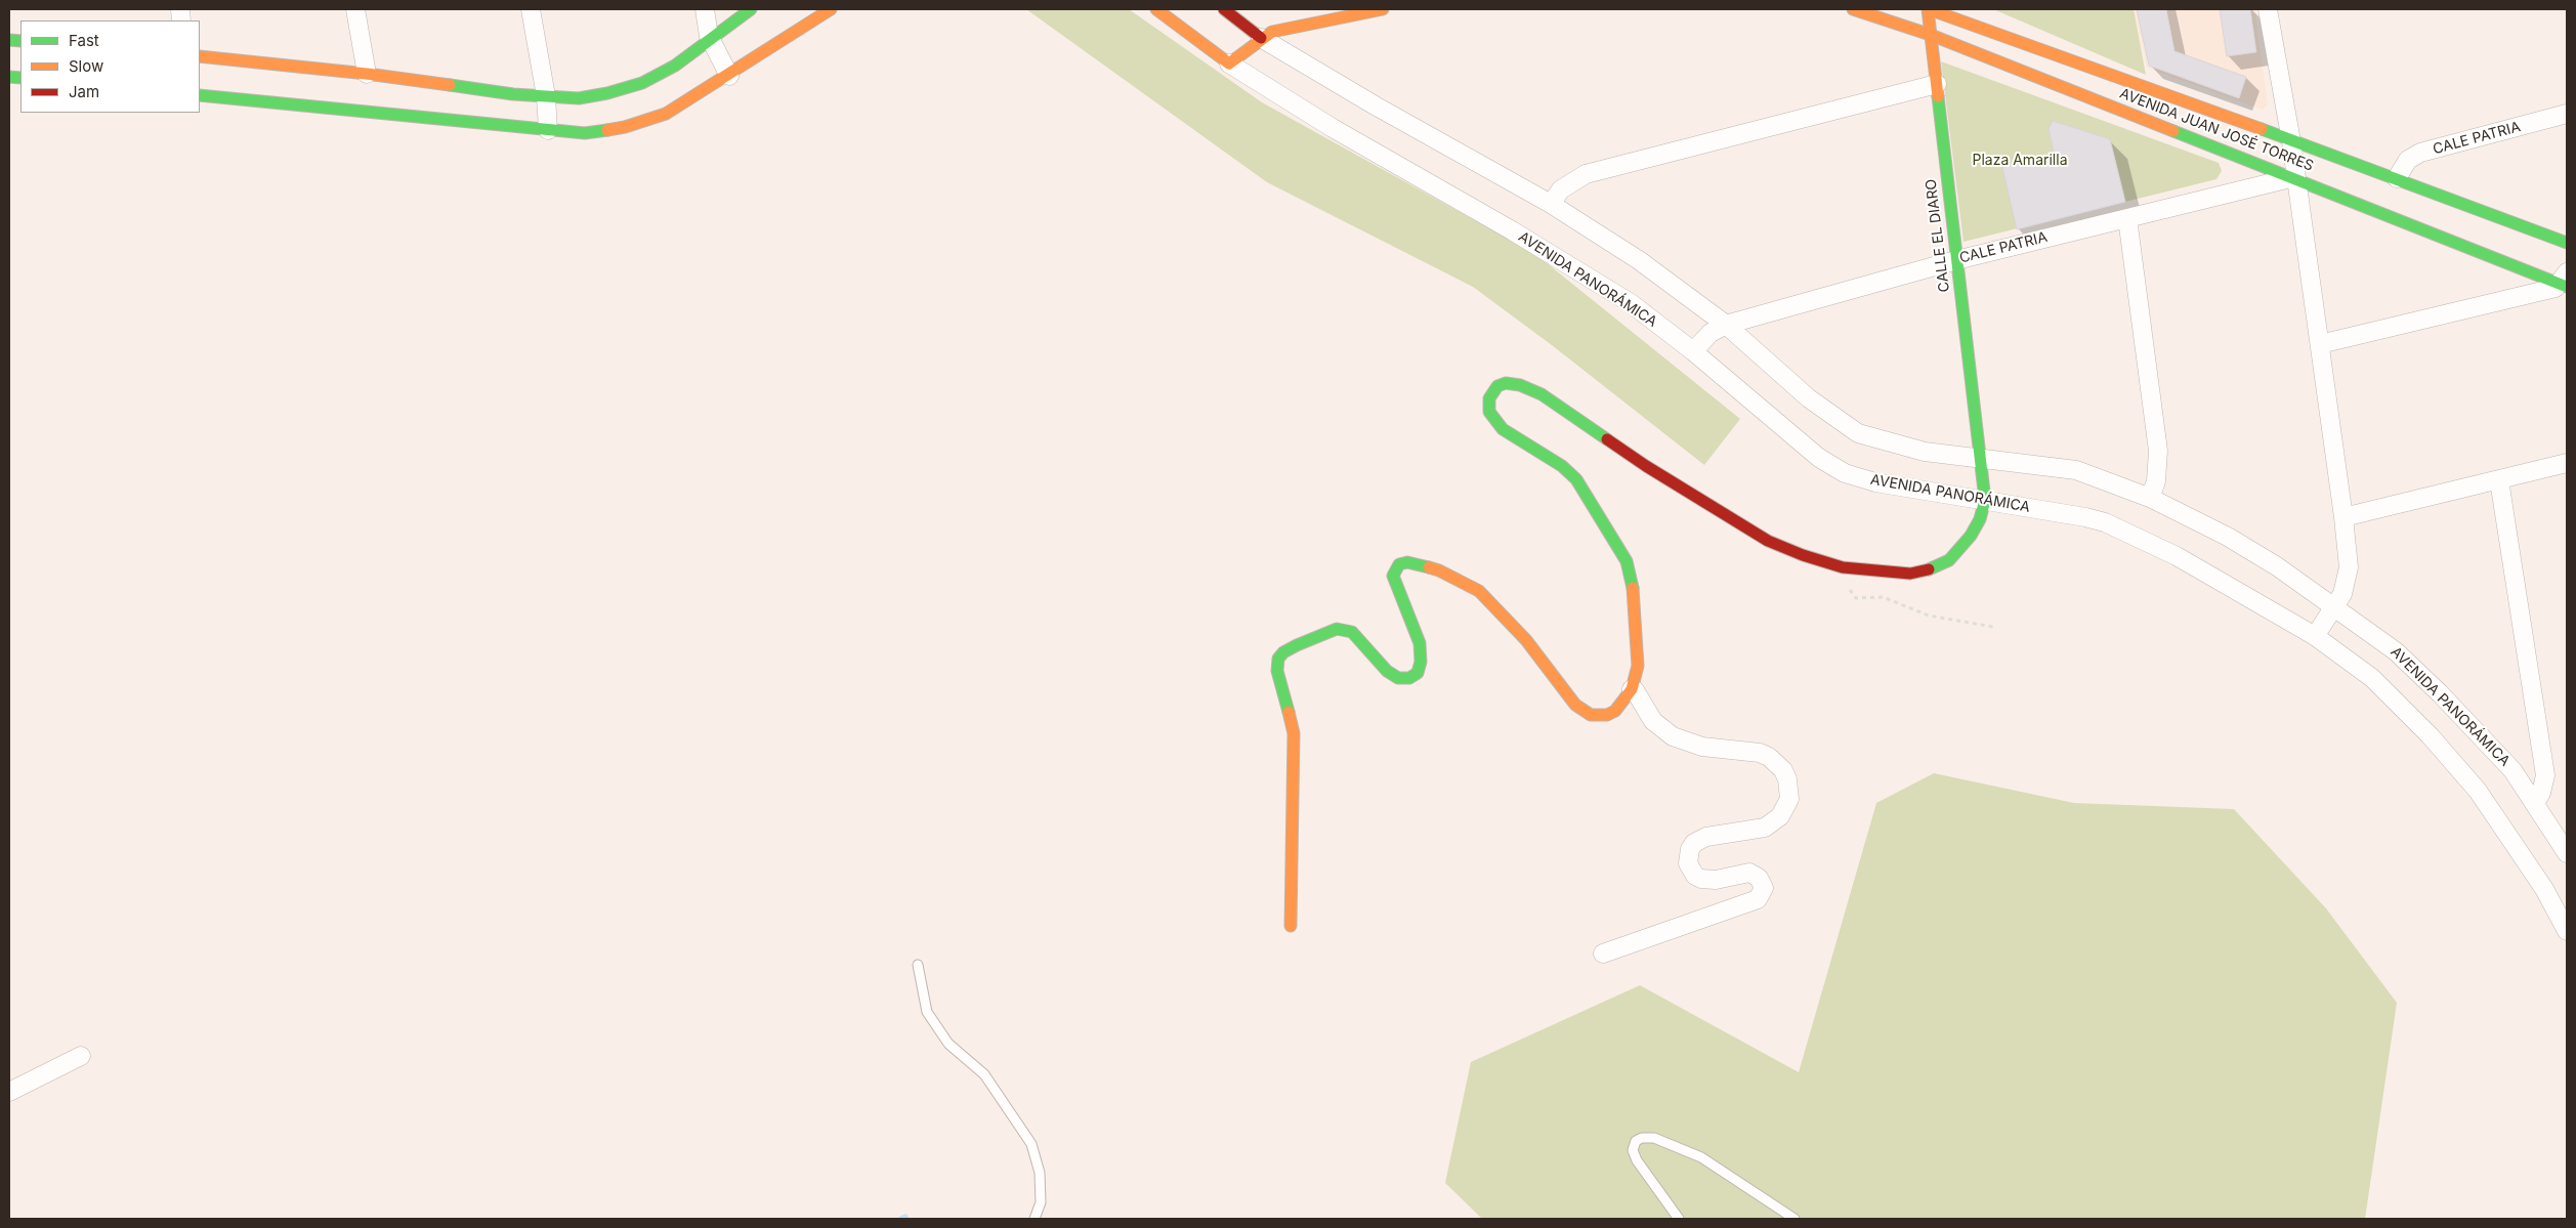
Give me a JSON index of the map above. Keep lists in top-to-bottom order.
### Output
{
  "streets": {
    "street": [
      "AVENIDA JUAN JOSÉ TORRES",
      "CALE PATRIA",
      "CALLE EL DIARO",
      "AVENIDA PANORÁMICA"
    ]
  },
  "crossings": [
    ["AVENIDA JUAN JOSÉ TORRES", "CALE PATRIA"],
    ["AVENIDA JUAN JOSÉ TORRES", "CALLE EL DIARO"],
    ["CALE PATRIA", "CALLE EL DIARO"],
    ["CALE PATRIA", "AVENIDA PANORÁMICA"],
    ["CALLE EL DIARO", "AVENIDA PANORÁMICA"]
  ],
  "parks": ["Plaza Amarilla"],
  "legend": ["Fast", "Slow", "Jam"]
}
